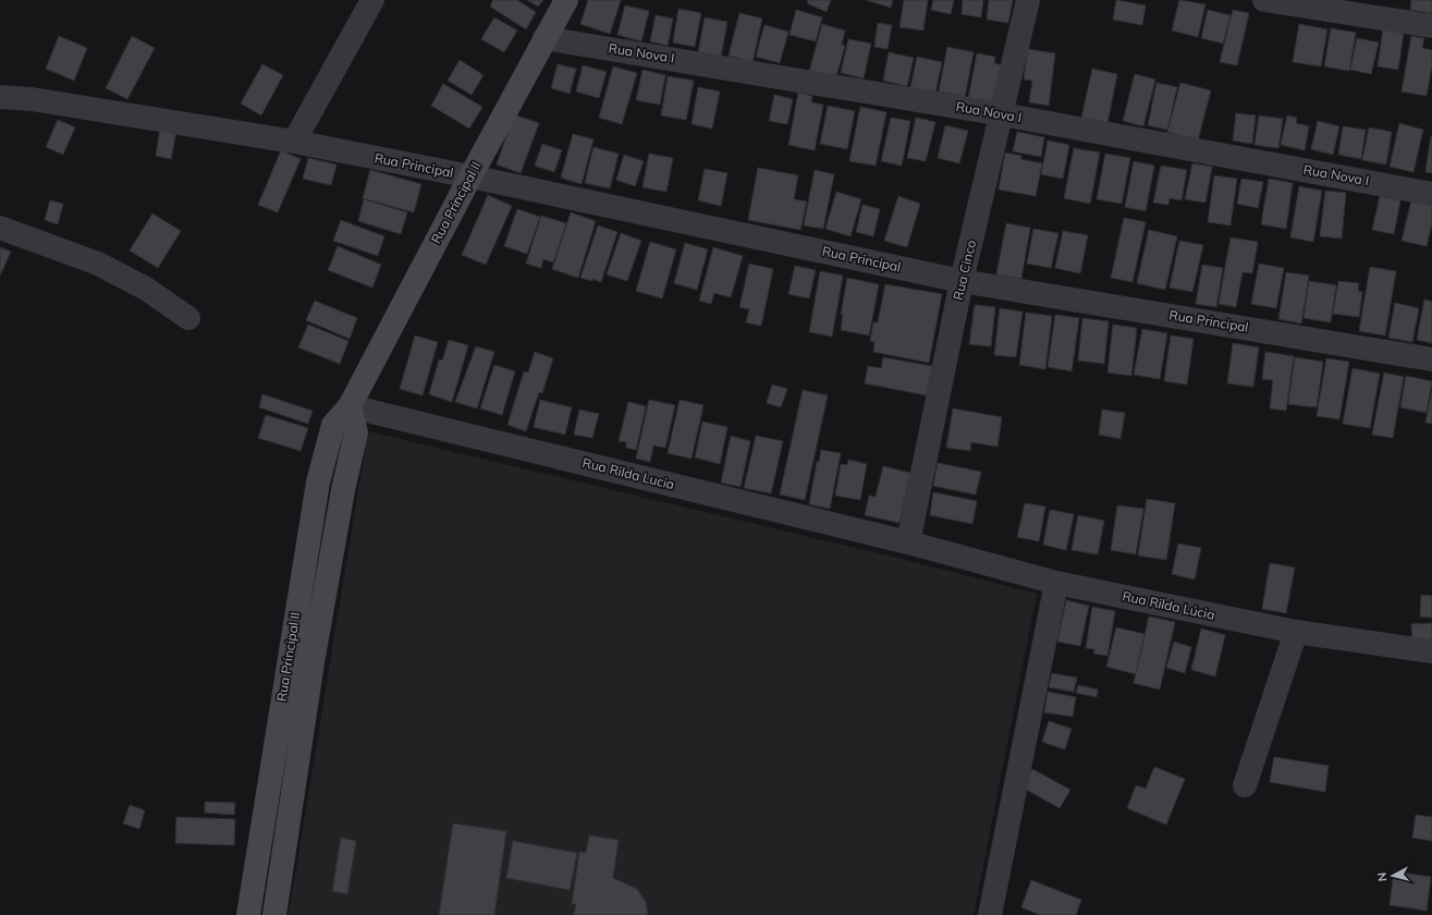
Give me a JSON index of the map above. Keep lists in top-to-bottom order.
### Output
{
  "streets": {
    "street": [
      "Rua Nova I",
      "Rua Principal",
      "Rua Principal II",
      "Rua Cinco",
      "Rua Rilda Lucia",
      "Rua Rilda Lúcia"
    ]
  },
  "crossings": [
    ["Rua Nova I", "Rua Principal II"],
    ["Rua Nova I", "Rua Cinco"],
    ["Rua Principal", "Rua Principal II"],
    ["Rua Principal", "Rua Cinco"],
    ["Rua Principal II", "Rua Rilda Lucia"],
    ["Rua Cinco", "Rua Rilda Lucia"],
    ["Rua Cinco", "Rua Rilda Lúcia"],
    ["Rua Rilda Lucia", "Rua Rilda Lúcia"]
  ],
  "north": "left"
}
